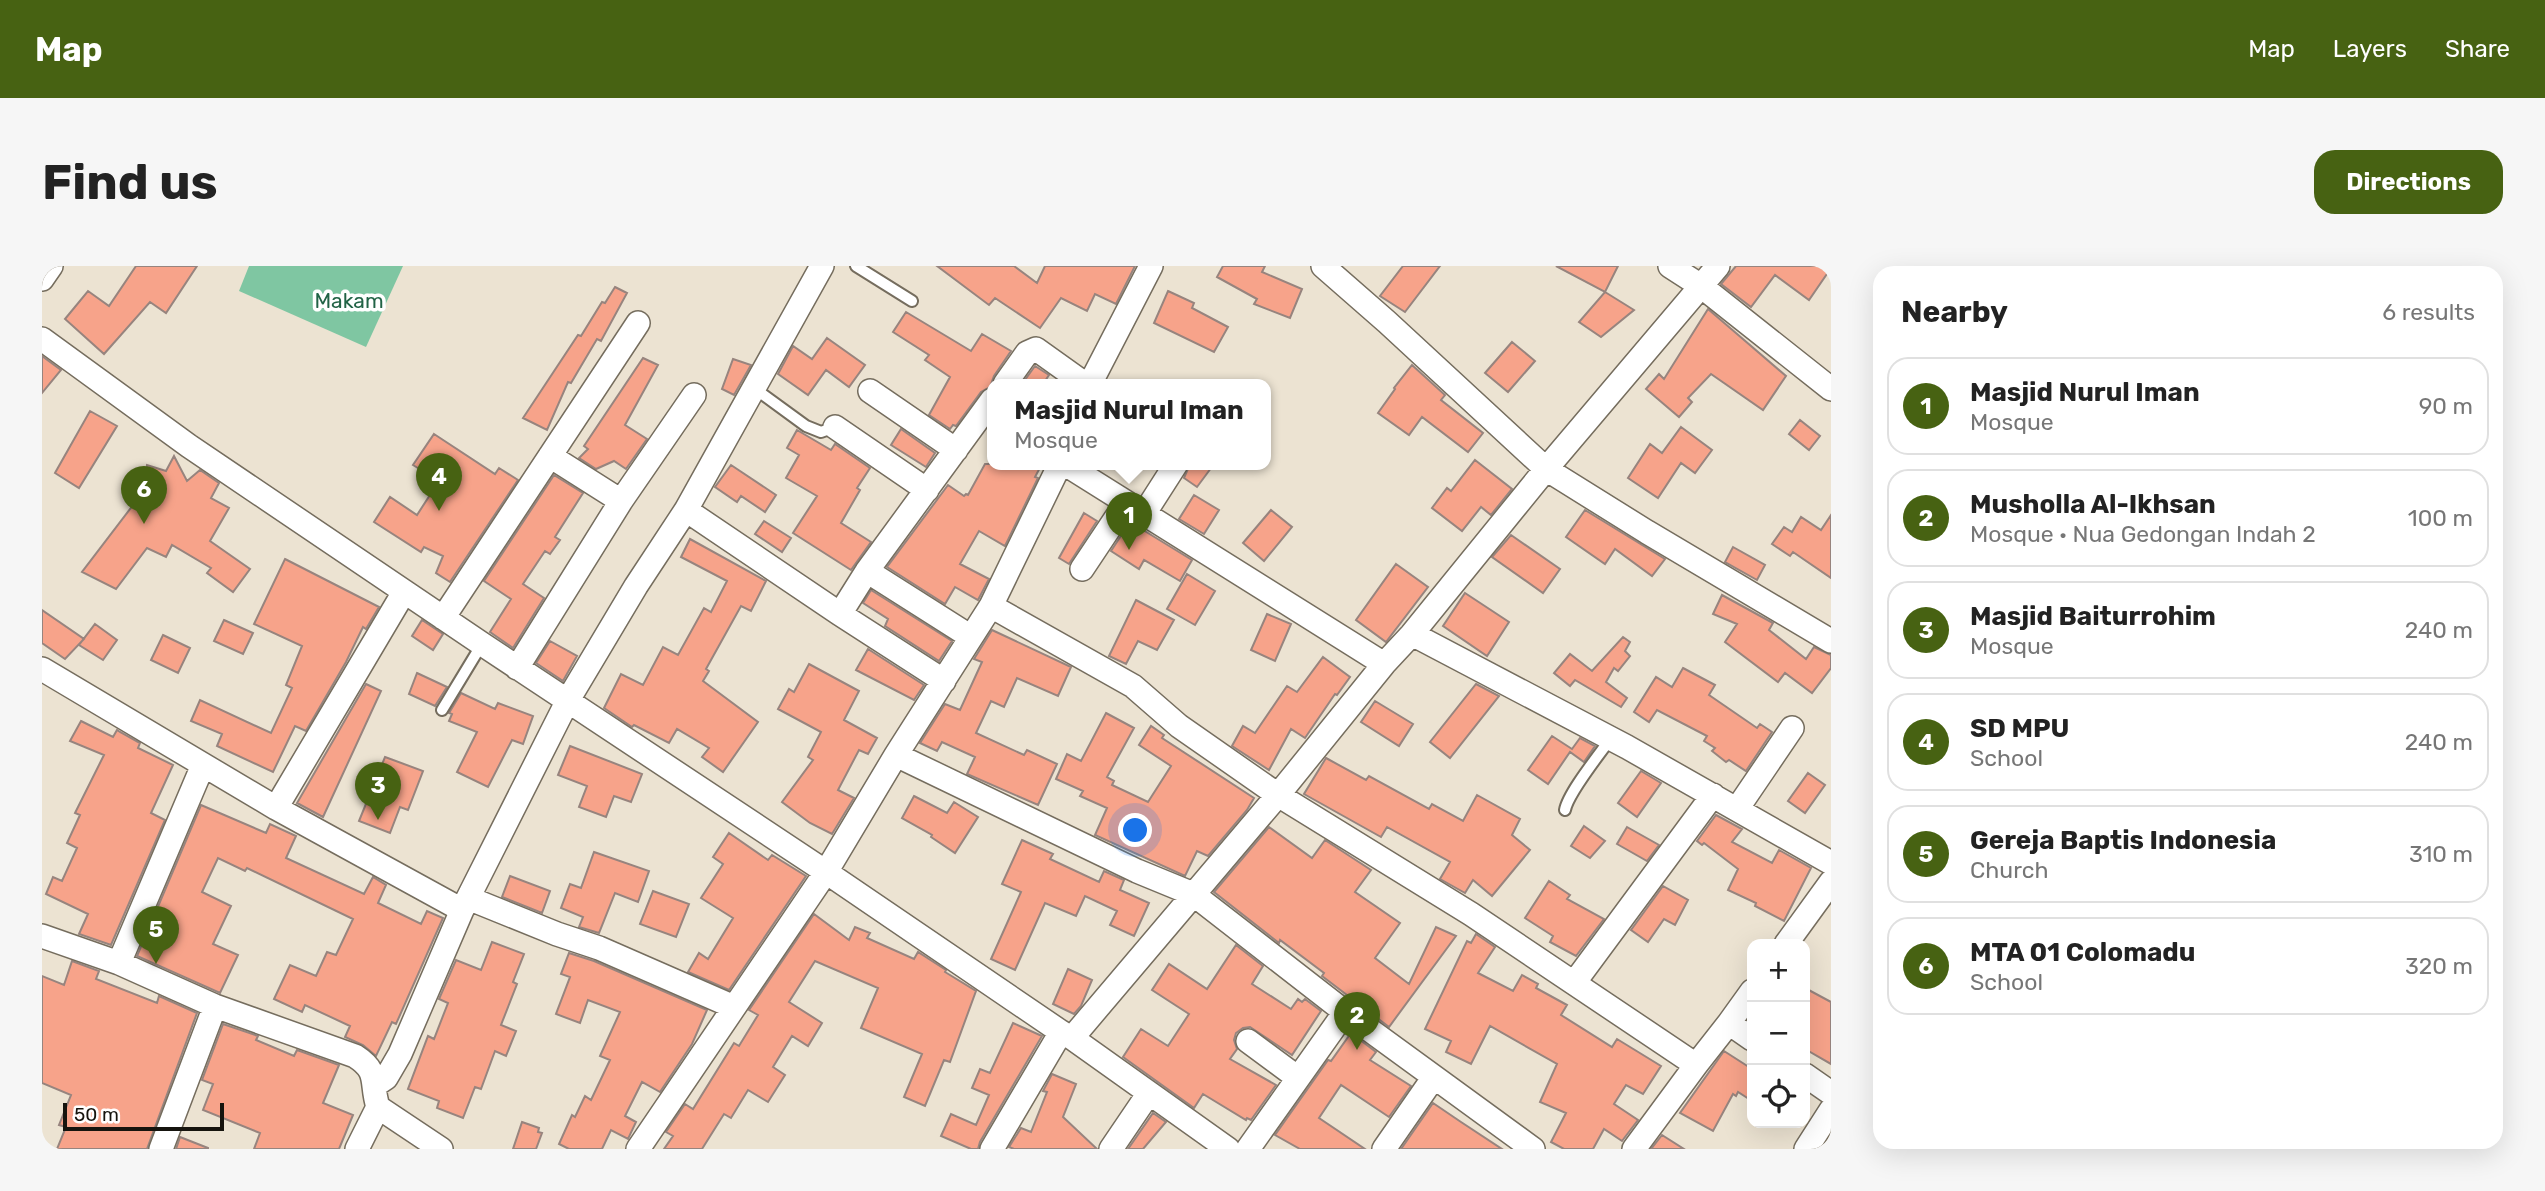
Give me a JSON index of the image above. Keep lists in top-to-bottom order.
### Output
{
  "parks": ["Makam"],
  "scale_bar": "50 m",
  "page": {
    "header": "Map",
    "nav": ["Map", "Layers", "Share"],
    "buttons": "Directions",
    "title": "Find us",
    "heading": ["Nearby", "6 results"],
    "list": [
      {
        "mark": "1",
        "name": "Masjid Nurul Iman",
        "note": "Mosque",
        "value": "90 m"
      },
      {
        "mark": "2",
        "name": "Musholla Al-Ikhsan",
        "note": "Mosque · Nua Gedongan Indah 2",
        "value": "100 m"
      },
      {
        "mark": "3",
        "name": "Masjid Baiturrohim",
        "note": "Mosque",
        "value": "240 m"
      },
      {
        "mark": "4",
        "name": "SD MPU",
        "note": "School",
        "value": "240 m"
      },
      {
        "mark": "5",
        "name": "Gereja Baptis Indonesia",
        "note": "Church",
        "value": "310 m"
      },
      {
        "mark": "6",
        "name": "MTA 01 Colomadu",
        "note": "School",
        "value": "320 m"
      }
    ],
    "popup": ["Masjid Nurul Iman", "Mosque"],
    "pins": [
      "4",
      "6",
      "1",
      "3",
      "5",
      "2"
    ],
    "map_buttons": ["+", "−"],
    "scale": "50 m"
  }
}
